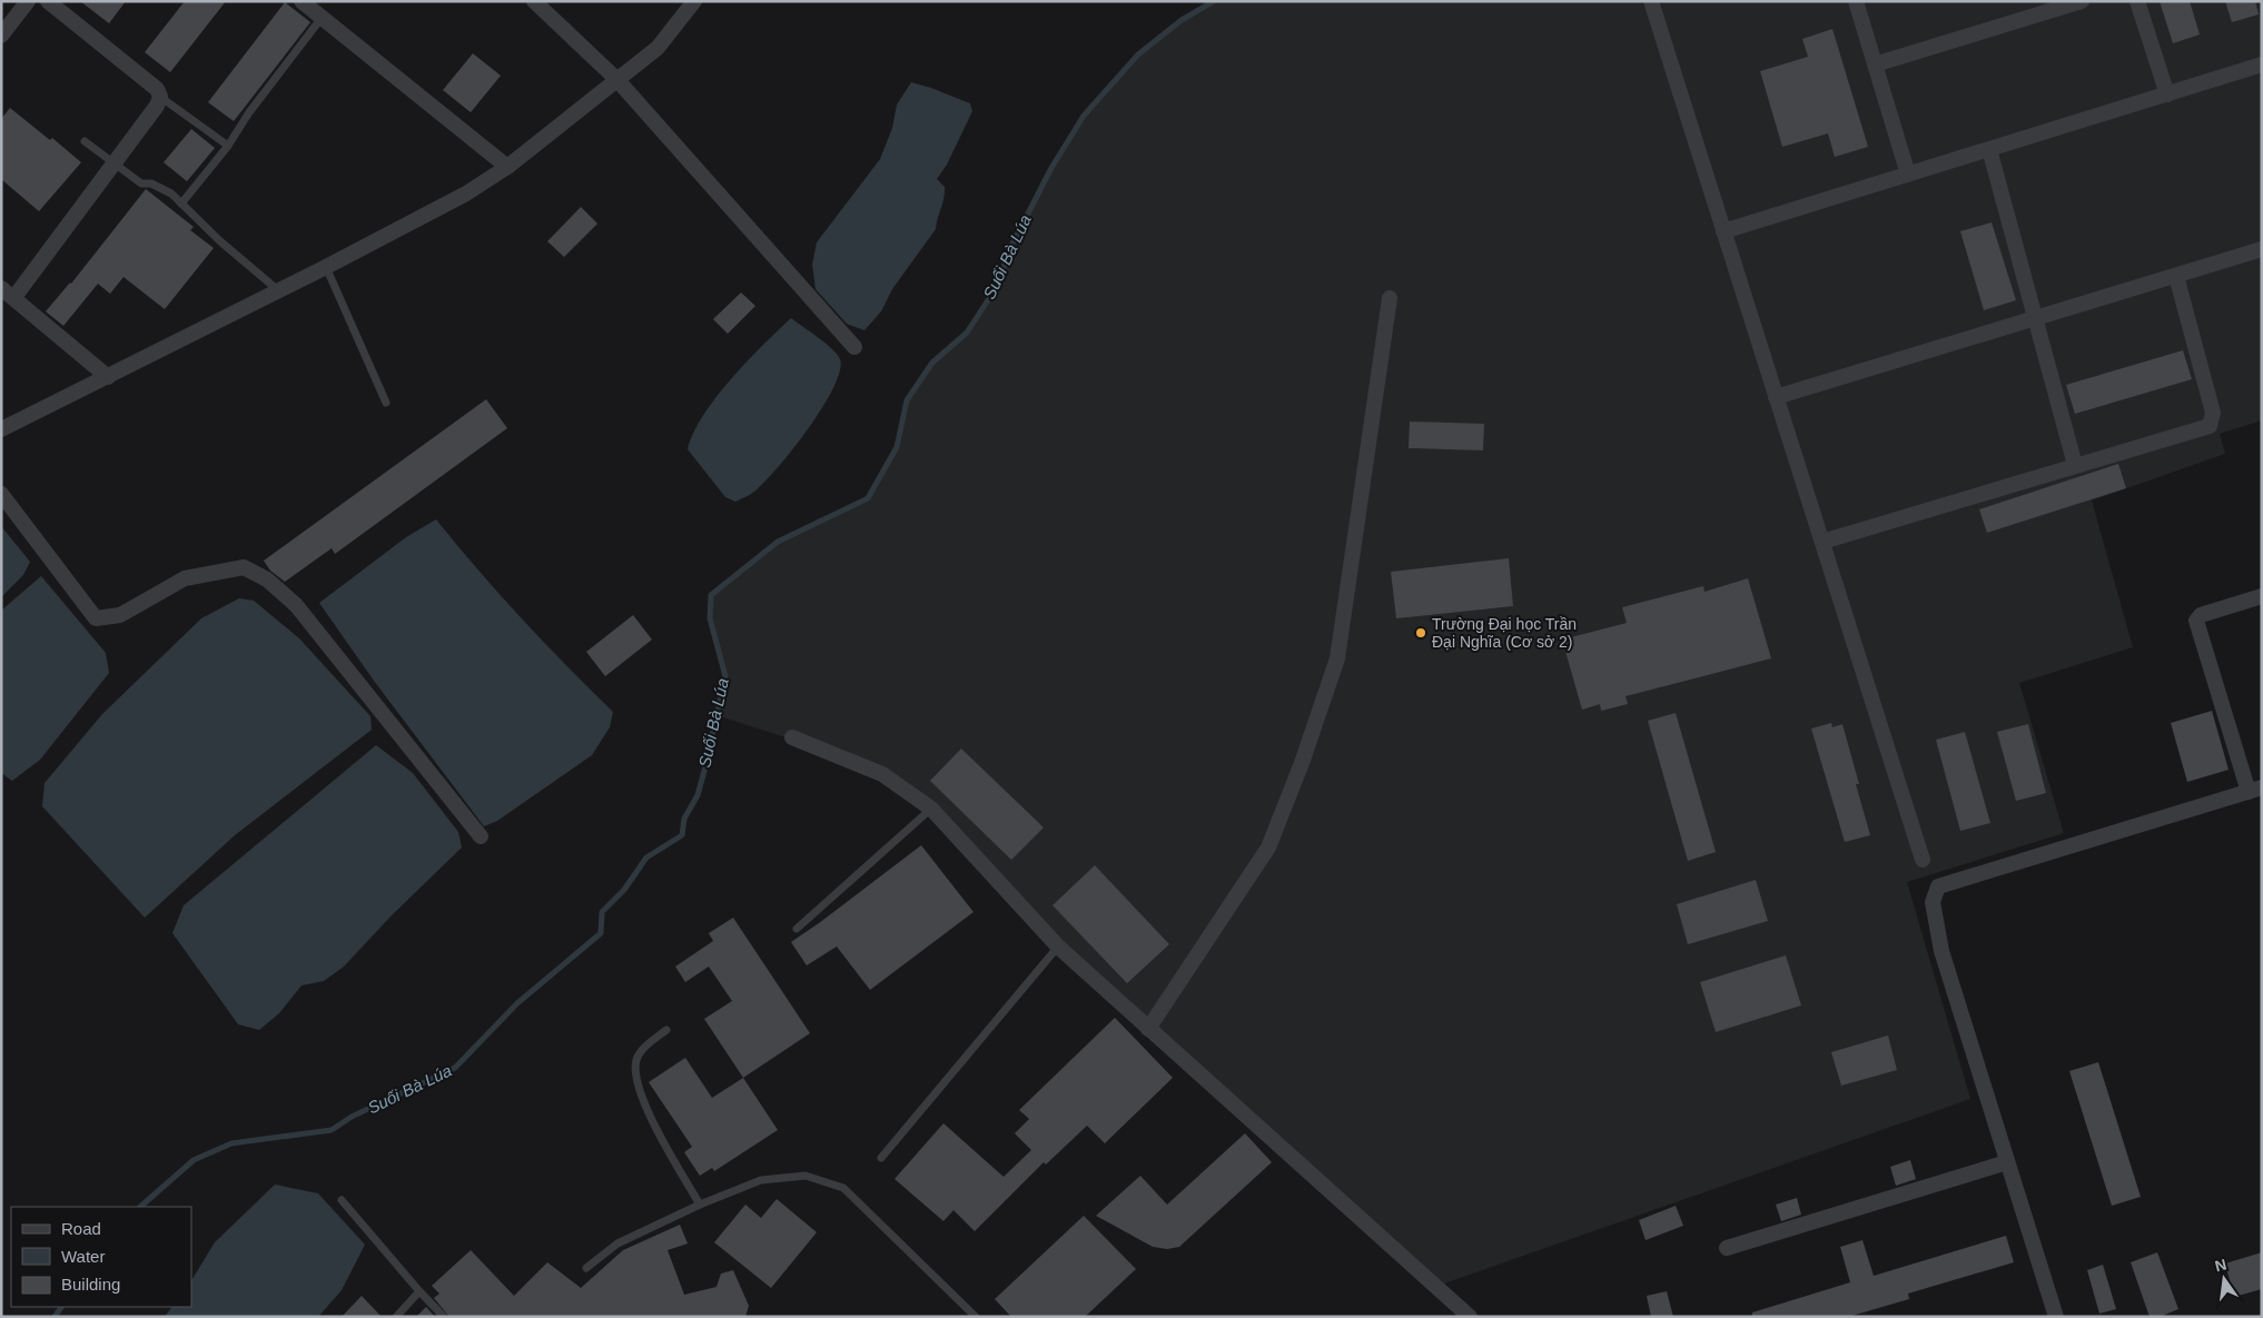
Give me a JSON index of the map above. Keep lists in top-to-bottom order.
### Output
{
  "water": ["Suối Bà Lúa"],
  "places": ["Trường Đại học Trần Đại Nghĩa (Cơ sở 2)"],
  "legend": ["Road", "Water", "Building"],
  "north": "top"
}
